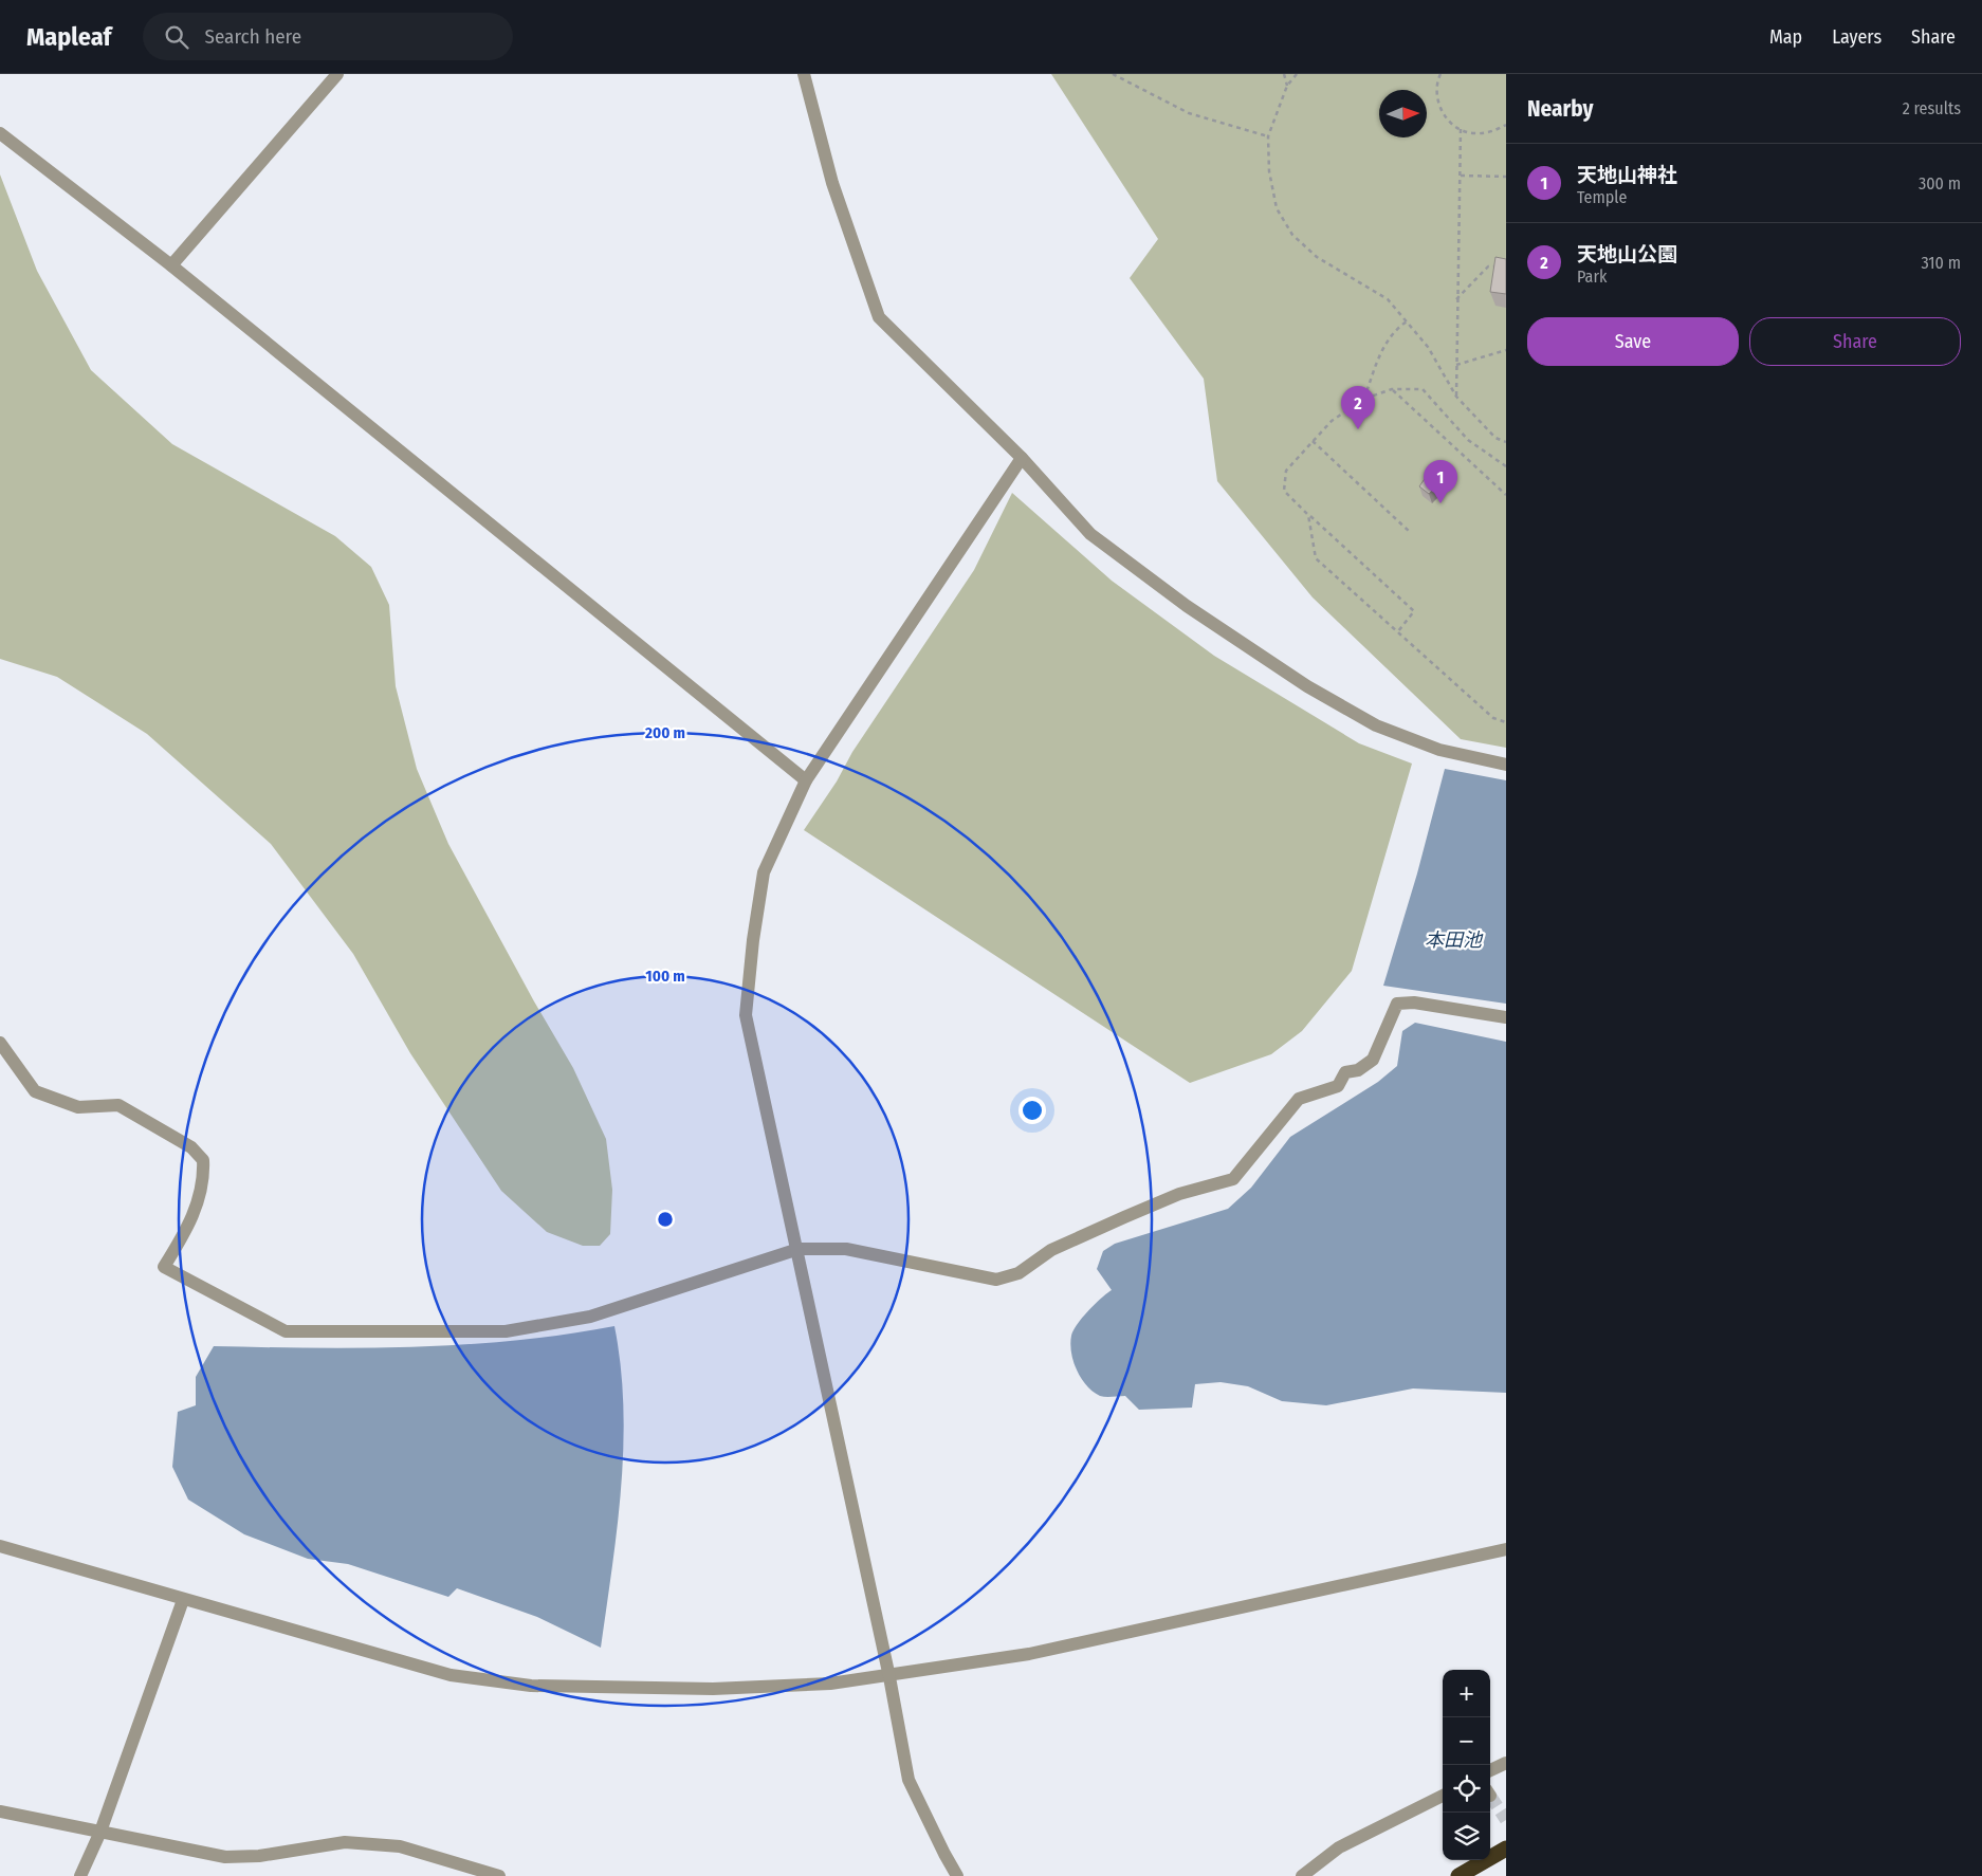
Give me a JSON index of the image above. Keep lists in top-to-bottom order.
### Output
{
  "water": ["本田池"],
  "north": "right",
  "page": {
    "header": "Mapleaf",
    "search": "Search here",
    "nav": ["Map", "Layers", "Share"],
    "heading": ["Nearby", "2 results"],
    "list": [
      {
        "mark": "1",
        "name": "天地山神社",
        "note": "Temple",
        "value": "300 m"
      },
      {
        "mark": "2",
        "name": "天地山公園",
        "note": "Park",
        "value": "310 m"
      }
    ],
    "buttons": ["Save", "Share"],
    "pins": ["2", "1"],
    "map_buttons": ["+", "−"]
  },
  "rings": ["200 m", "100 m"]
}
